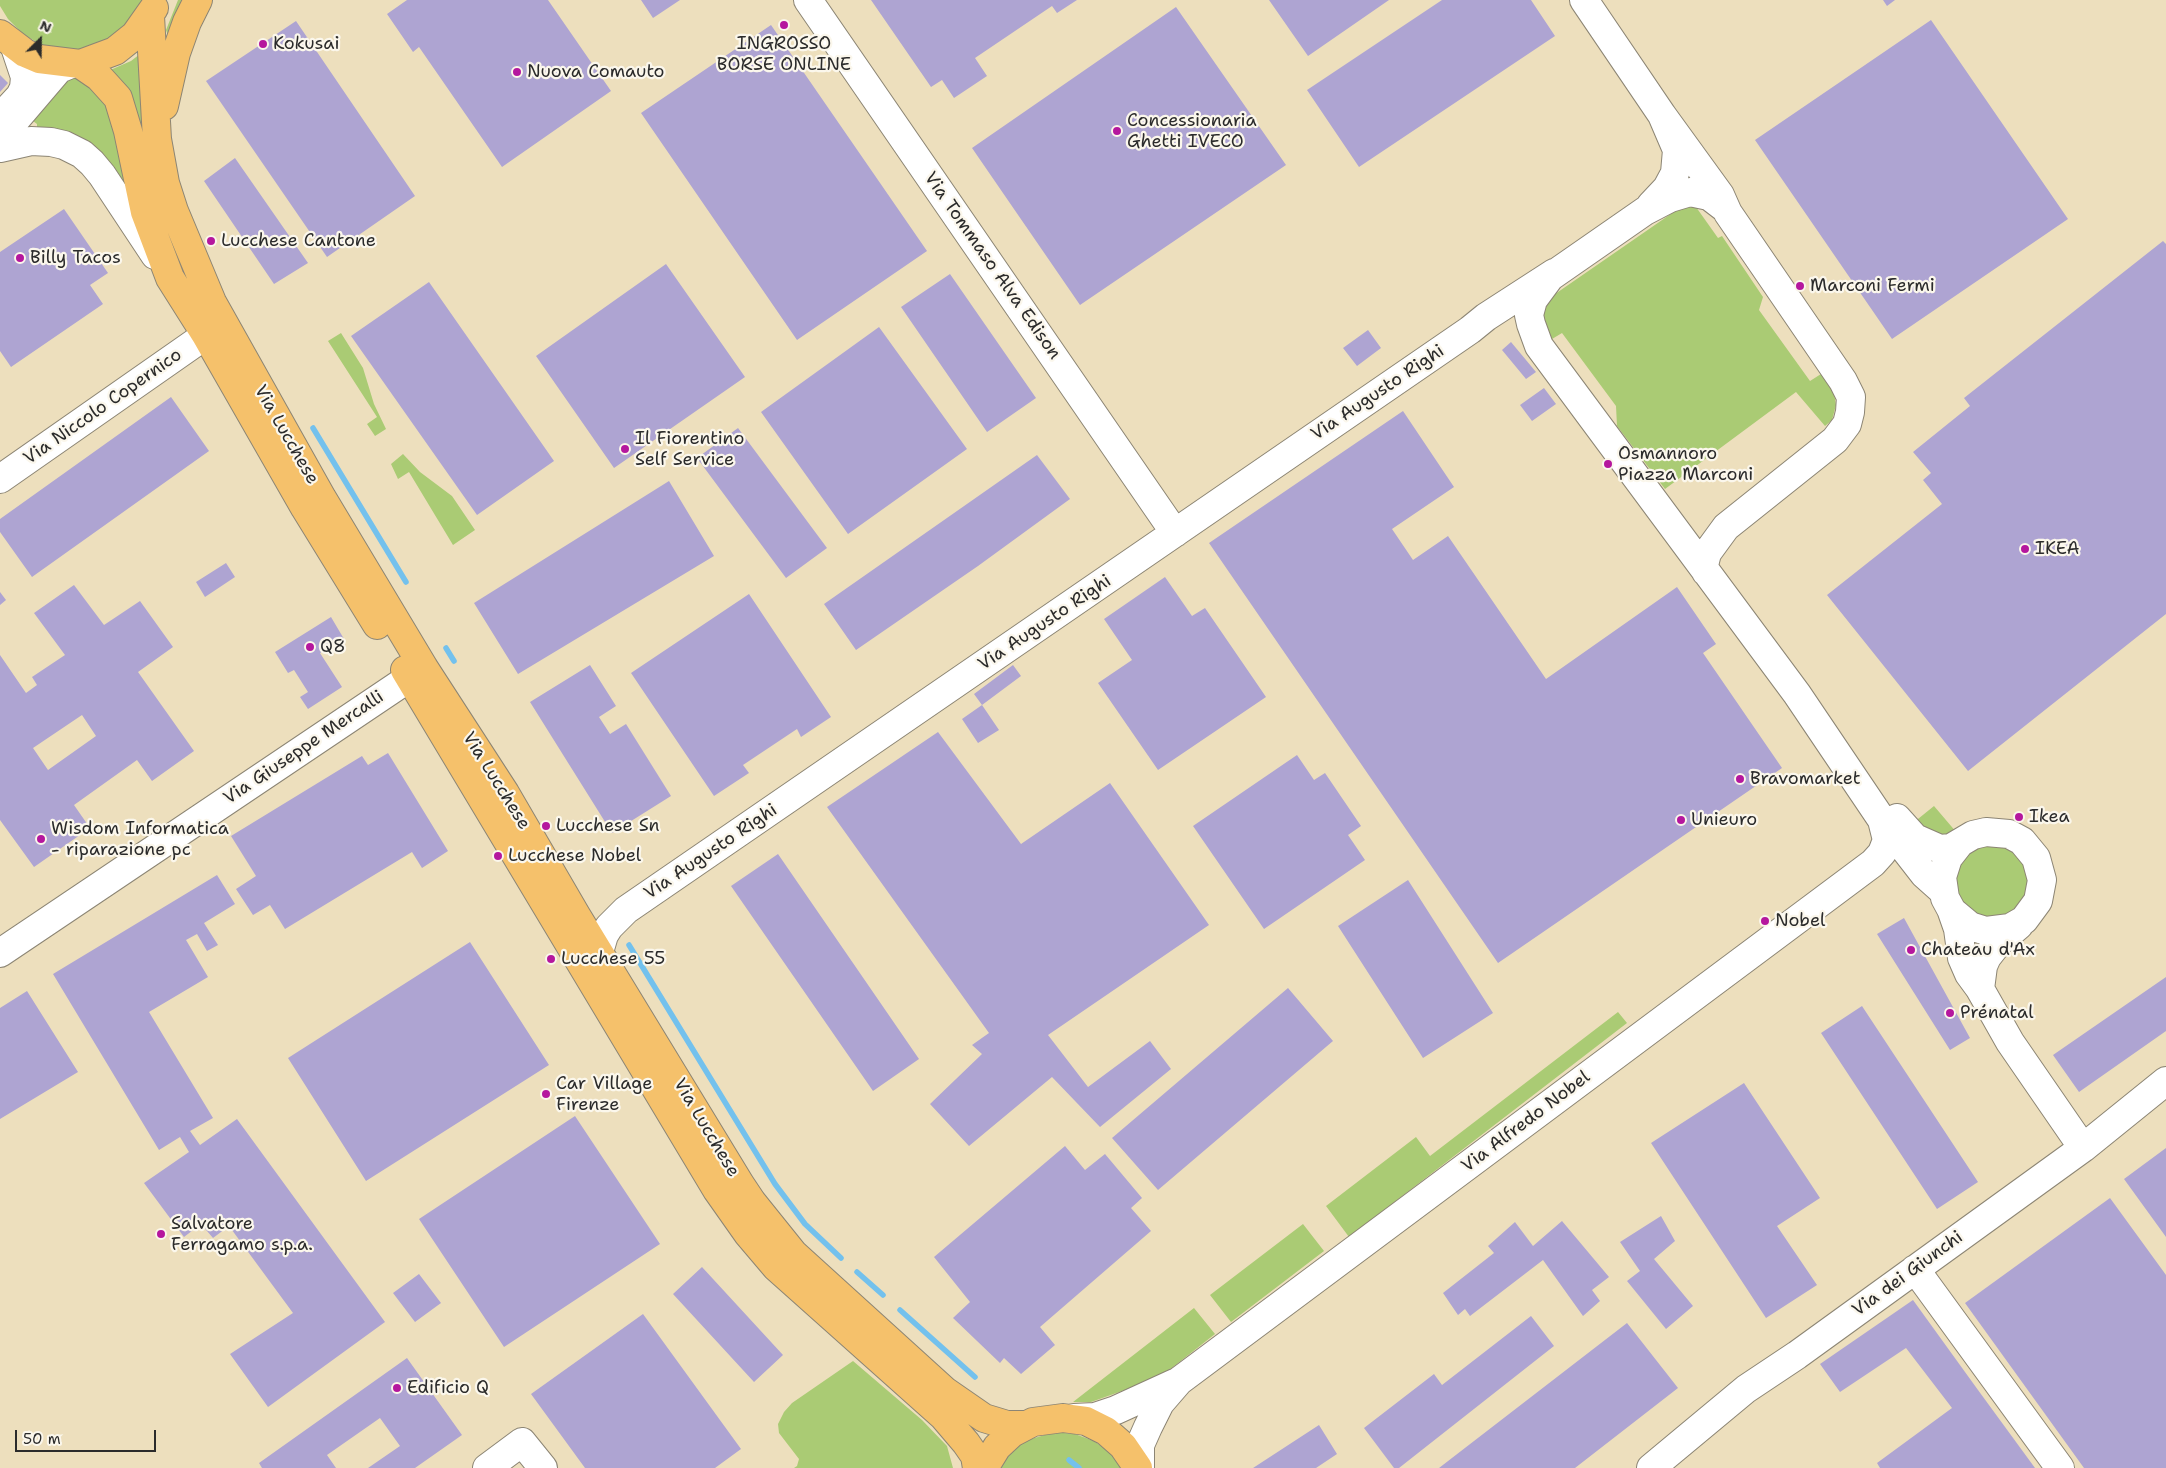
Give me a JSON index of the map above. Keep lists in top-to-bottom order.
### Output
{
  "streets": {
    "main road": ["Via Lucchese"],
    "street": [
      "Via Tommaso Alva Edison",
      "Via Augusto Righi",
      "Via Niccolo Copernico",
      "Via Giuseppe Mercalli",
      "Via Alfredo Nobel",
      "Via dei Giunchi"
    ]
  },
  "crossings": [
    ["Via Tommaso Alva Edison", "Via Augusto Righi"],
    ["Via Augusto Righi", "Via Lucchese"],
    ["Via Niccolo Copernico", "Via Lucchese"],
    ["Via Lucchese", "Via Giuseppe Mercalli"],
    ["Via Lucchese", "Via Alfredo Nobel"]
  ],
  "places": [
    "INGROSSO BORSE ONLINE",
    "Kokusai",
    "Nuova Comauto",
    "Concessionaria Ghetti IVECO",
    "Lucchese Cantone",
    "Billy Tacos",
    "Marconi Fermi",
    "Il Fiorentino Self Service",
    "Osmannoro Piazza Marconi",
    "IKEA",
    "Q8",
    "Bravomarket",
    "Ikea",
    "Unieuro",
    "Lucchese Sn",
    "Wisdom Informatica - riparazione pc",
    "Lucchese Nobel",
    "Nobel",
    "Chateau d'Ax",
    "Lucchese 55",
    "Prénatal",
    "Car Village Firenze",
    "Salvatore Ferragamo s.p.a.",
    "Edificio Q"
  ],
  "scale_bar": "50 m",
  "north": "top right"
}
